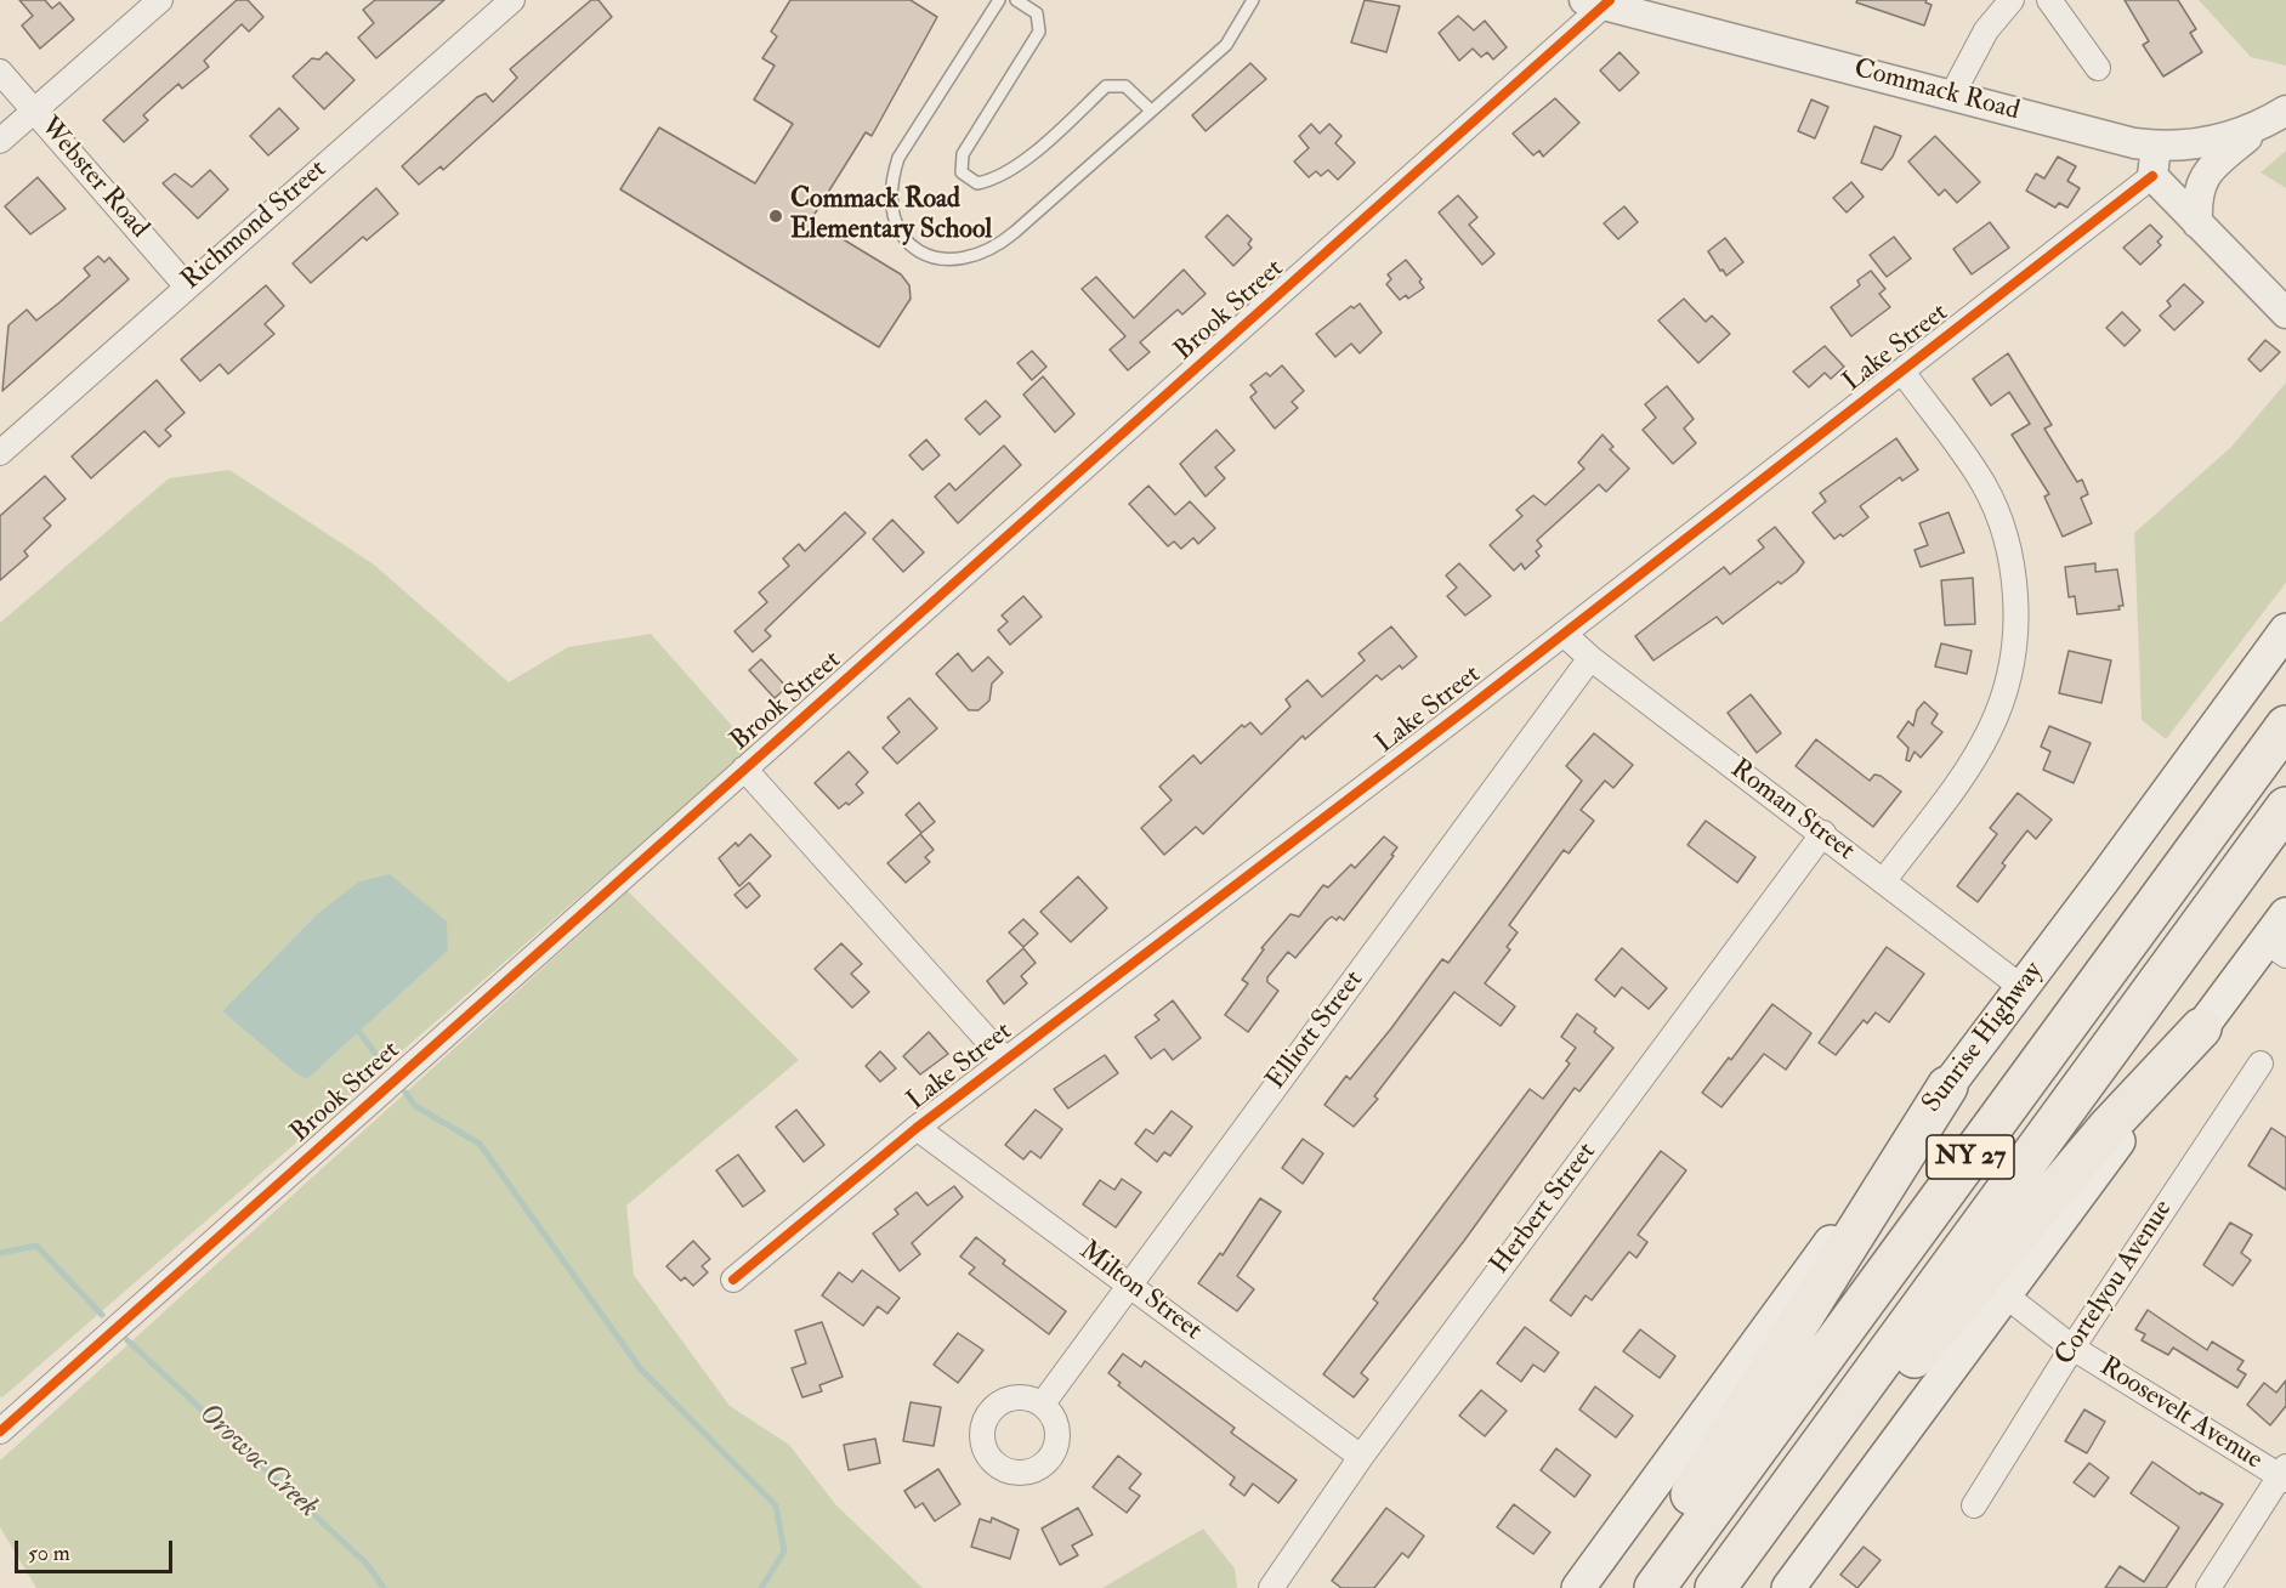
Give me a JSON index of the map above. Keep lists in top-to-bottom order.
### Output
{
  "streets": {
    "highway": ["NY 27"],
    "main road": ["Sunrise Highway"],
    "street": [
      "Commack Road",
      "Webster Road",
      "Richmond Street",
      "Brook Street",
      "Lake Street",
      "Roman Street",
      "Elliott Street",
      "Herbert Street",
      "Cortelyou Avenue",
      "Milton Street",
      "Roosevelt Avenue"
    ]
  },
  "crossings": [
    ["Commack Road", "Brook Street"],
    ["Webster Road", "Richmond Street"],
    ["Lake Street", "Roman Street"],
    ["Lake Street", "Milton Street"],
    ["Roman Street", "Elliott Street"],
    ["Roman Street", "Sunrise Highway"],
    ["Roman Street", "Herbert Street"],
    ["Elliott Street", "Milton Street"],
    ["Herbert Street", "Milton Street"],
    ["Cortelyou Avenue", "Roosevelt Avenue"]
  ],
  "water": ["Orowoc Creek"],
  "places": ["Commack Road Elementary School"],
  "scale_bar": "50 m"
}
